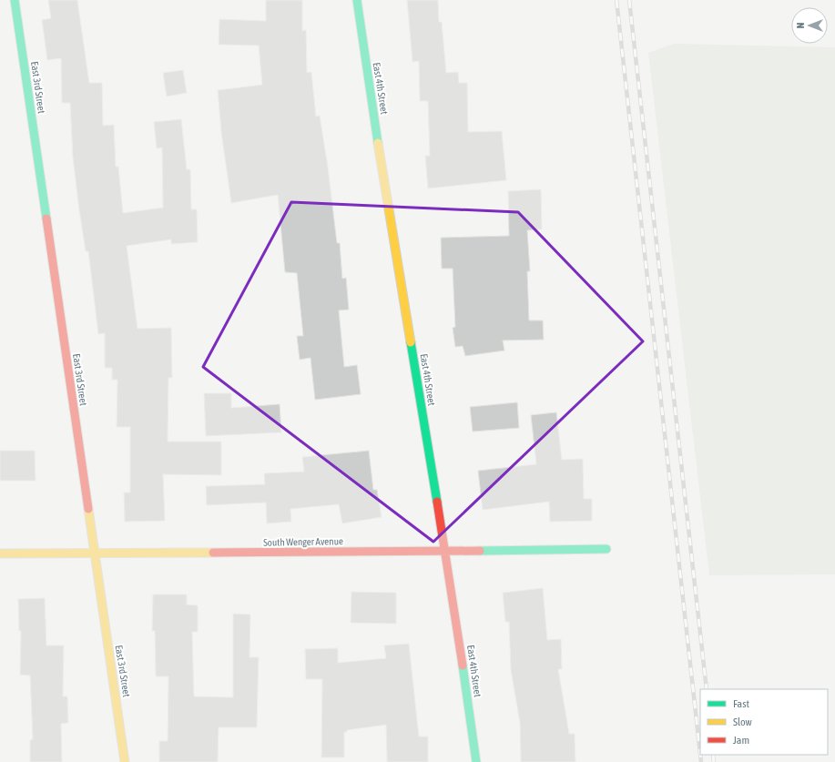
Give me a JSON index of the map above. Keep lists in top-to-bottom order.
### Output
{
  "streets": {
    "street": ["East 3rd Street", "East 4th Street", "South Wenger Avenue"]
  },
  "crossings": [
    ["East 3rd Street", "South Wenger Avenue"],
    ["East 4th Street", "South Wenger Avenue"]
  ],
  "legend": ["Fast", "Slow", "Jam"],
  "north": "left"
}
